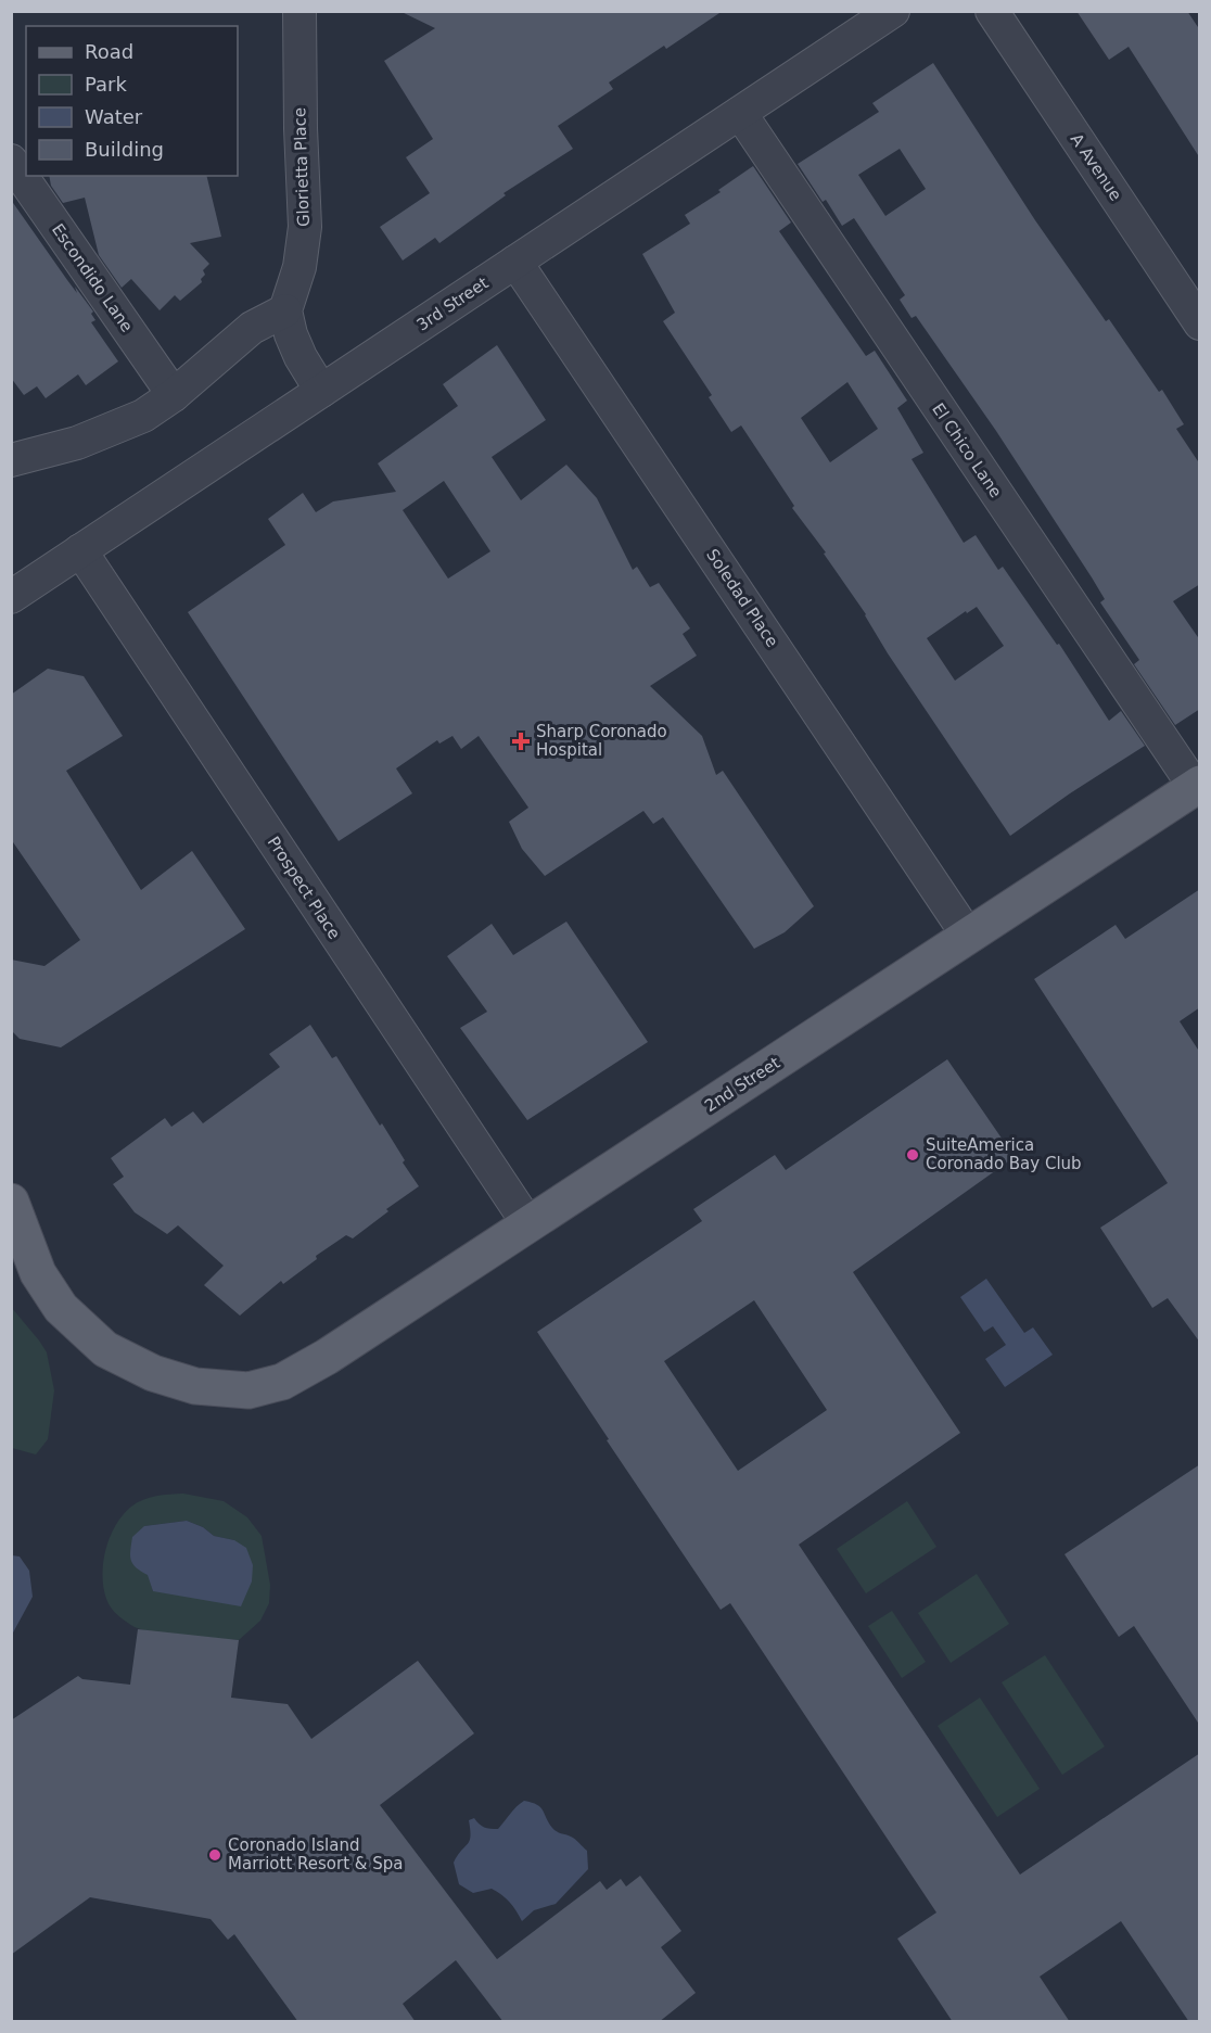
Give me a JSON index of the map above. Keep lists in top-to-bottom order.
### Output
{
  "streets": {
    "main road": ["2nd Street"],
    "street": [
      "Glorietta Place",
      "A Avenue",
      "Escondido Lane",
      "3rd Street",
      "El Chico Lane",
      "Soledad Place",
      "Prospect Place"
    ]
  },
  "crossings": [
    ["3rd Street", "El Chico Lane"],
    ["3rd Street", "Soledad Place"],
    ["3rd Street", "Prospect Place"],
    ["El Chico Lane", "2nd Street"],
    ["Soledad Place", "2nd Street"],
    ["Prospect Place", "2nd Street"]
  ],
  "places": {
    "health": ["Sharp Coronado Hospital"],
    "other": ["SuiteAmerica Coronado Bay Club", "Coronado Island Marriott Resort & Spa"]
  },
  "legend": [
    "Road",
    "Park",
    "Water",
    "Building"
  ]
}
